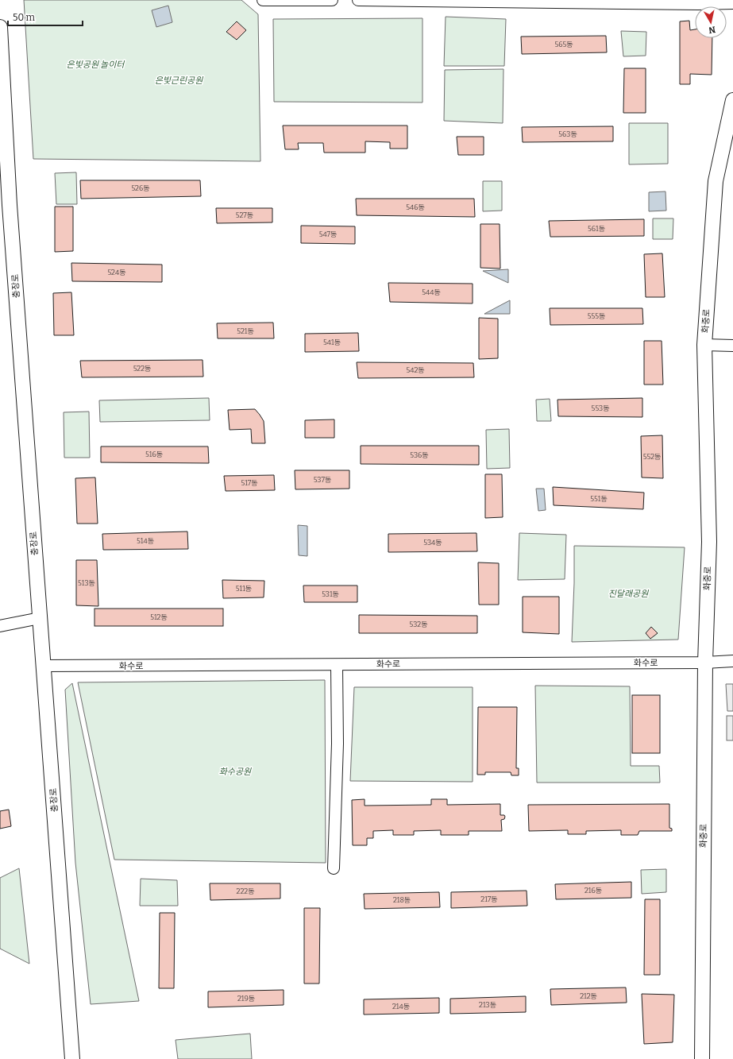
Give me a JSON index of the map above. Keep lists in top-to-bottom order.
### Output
{
  "streets": {
    "main road": ["충장로", "화중로"],
    "street": ["화수로"]
  },
  "crossings": [
    ["충장로", "화수로"],
    ["화중로", "화수로"]
  ],
  "parks": [
    "은빛공원 놀이터",
    "은빛근린공원",
    "진달래공원",
    "화수공원"
  ],
  "house_numbers": [
    "565동",
    "563동",
    "526동",
    "546동",
    "527동",
    "561동",
    "547동",
    "524동",
    "544동",
    "555동",
    "521동",
    "541동",
    "522동",
    "542동",
    "553동",
    "516동",
    "536동",
    "552동",
    "537동",
    "517동",
    "551동",
    "514동",
    "534동",
    "513동",
    "511동",
    "531동",
    "512동",
    "532동",
    "216동",
    "222동",
    "217동",
    "218동",
    "212동",
    "219동",
    "213동",
    "214동"
  ],
  "scale_bar": "50 m",
  "north": "bottom"
}
